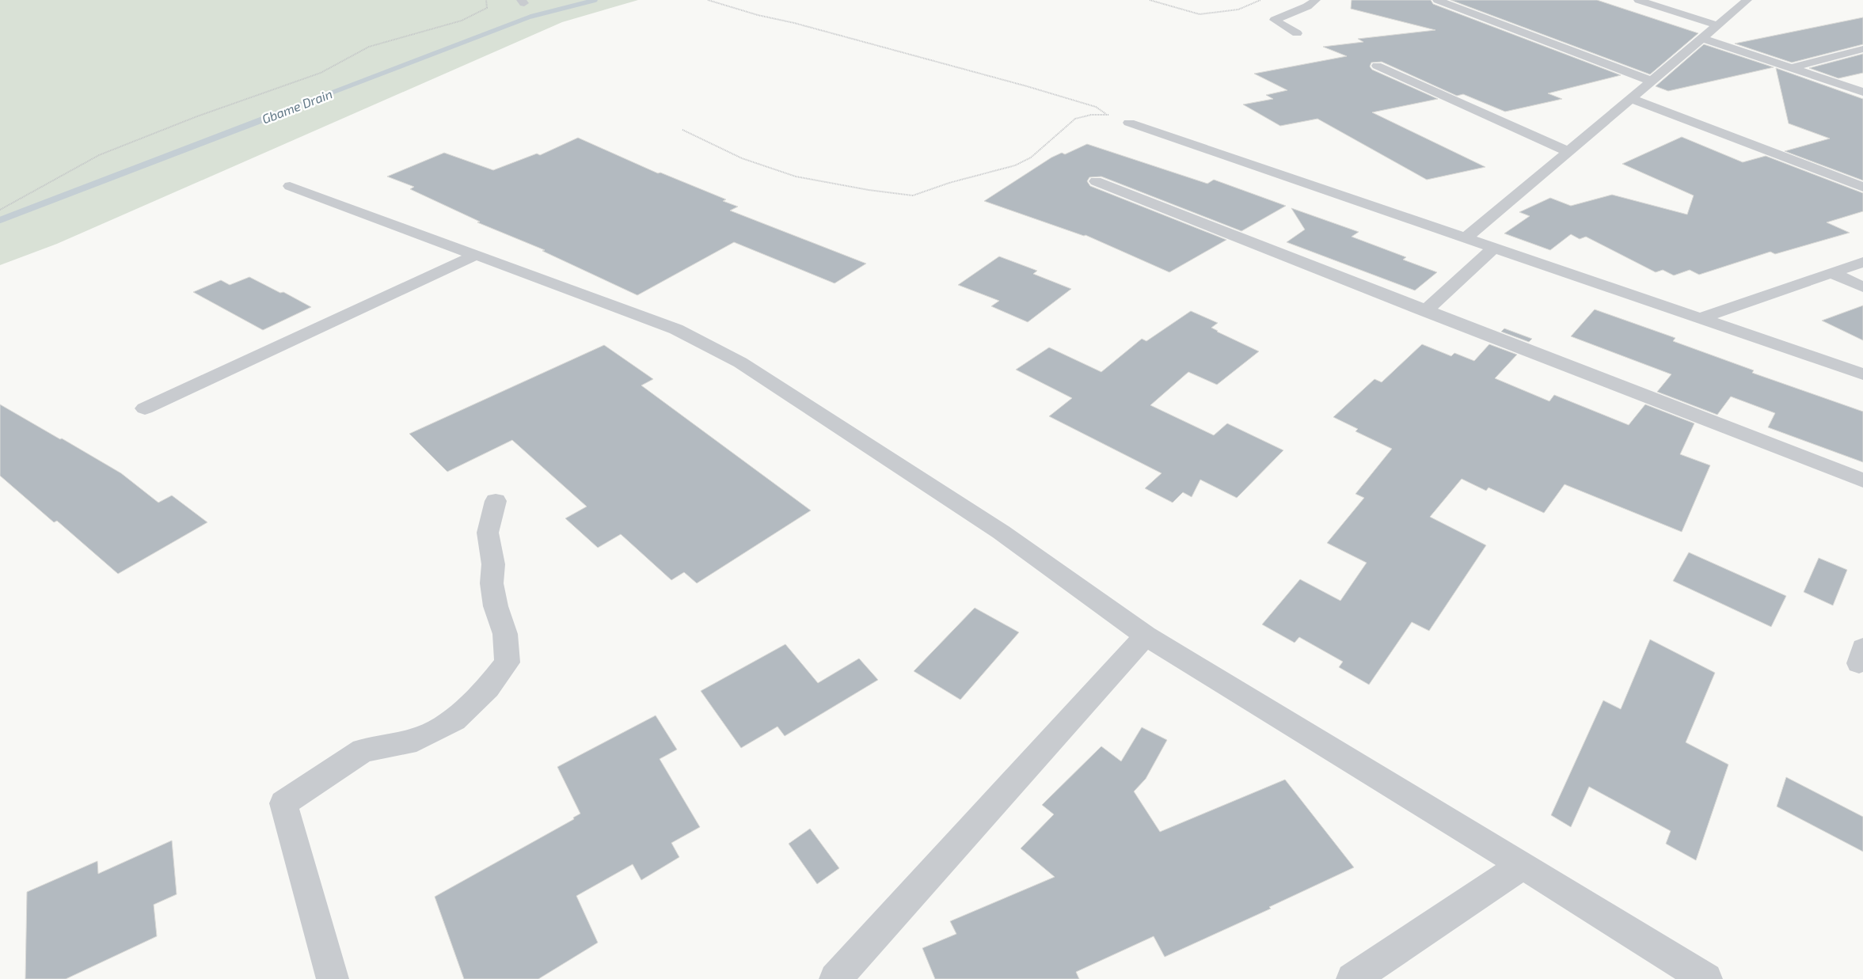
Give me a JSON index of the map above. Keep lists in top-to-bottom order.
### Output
{
  "water": ["Gbame Drain"]
}
